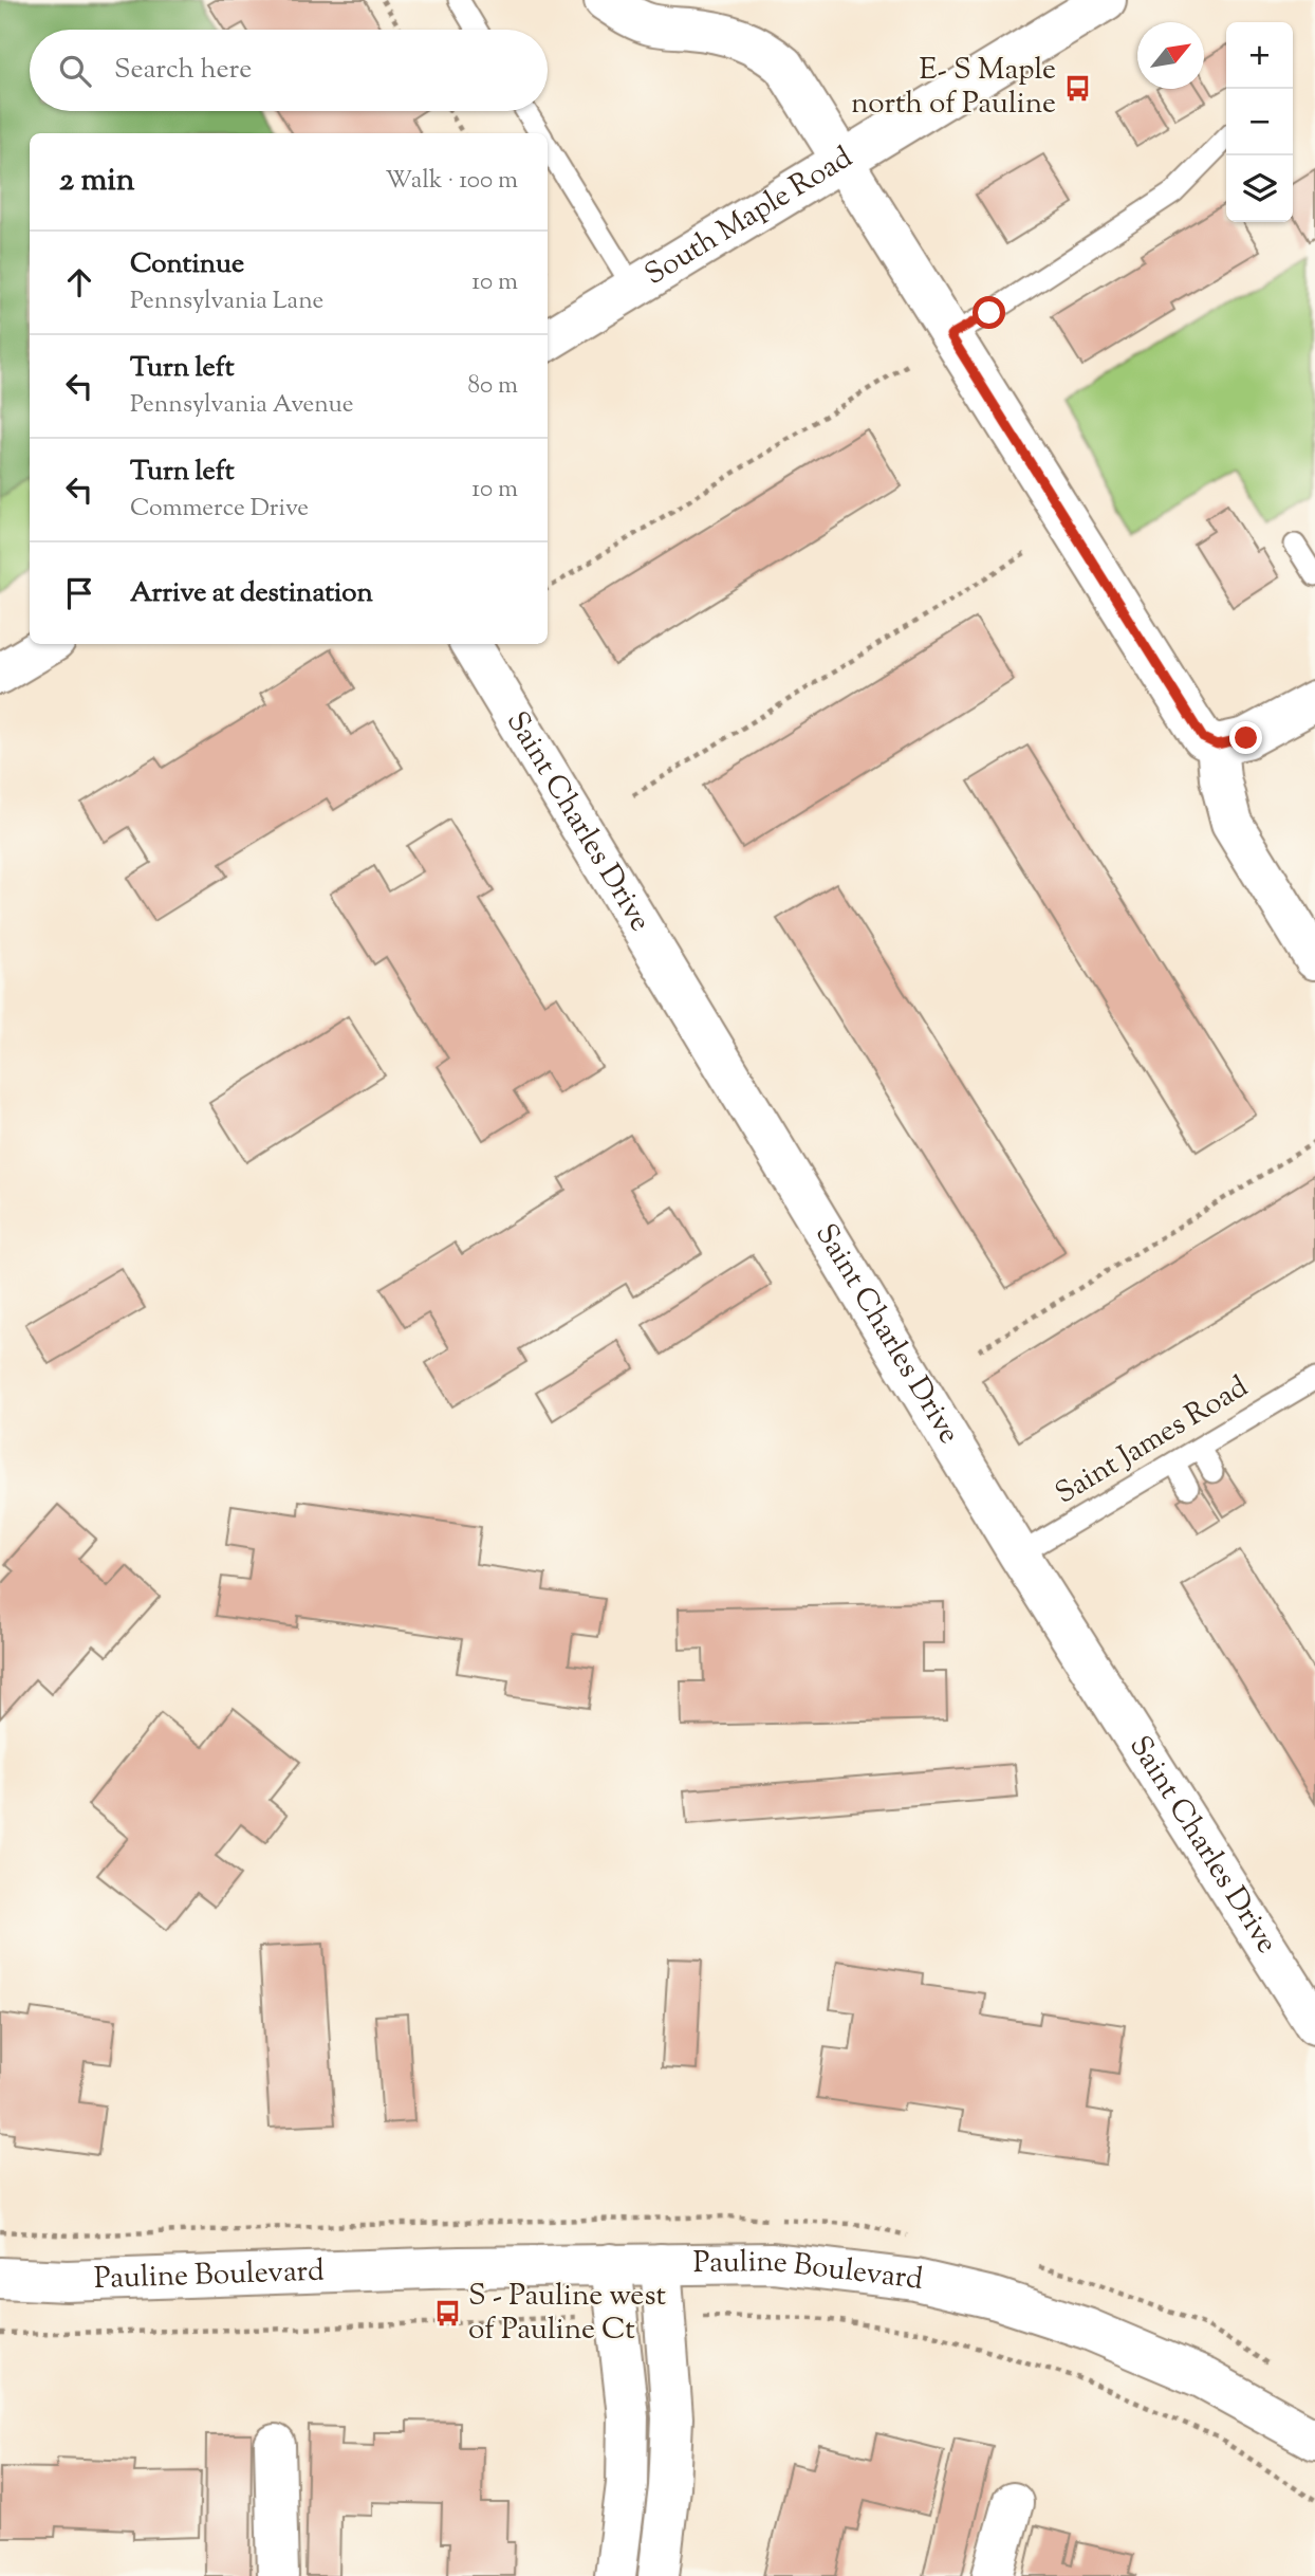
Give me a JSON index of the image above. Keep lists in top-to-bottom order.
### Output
{
  "streets": {
    "street": ["South Maple Road", "Saint Charles Drive", "Pauline Boulevard"],
    "lane": ["Saint James Road"]
  },
  "crossings": [
    ["Saint Charles Drive", "Saint James Road"]
  ],
  "places": {
    "bus stop": ["E- S Maple north of Pauline", "S - Pauline west of Pauline Ct"]
  },
  "north": "top right",
  "page": {
    "map_buttons": ["+", "−"],
    "search": "Search here",
    "heading": ["2 min", "Walk · 100 m"],
    "list": [
      ["Continue", "Pennsylvania Lane", "10 m"],
      ["Turn left", "Pennsylvania Avenue", "80 m"],
      ["Turn left", "Commerce Drive", "10 m"],
      "Arrive at destination"
    ]
  }
}
